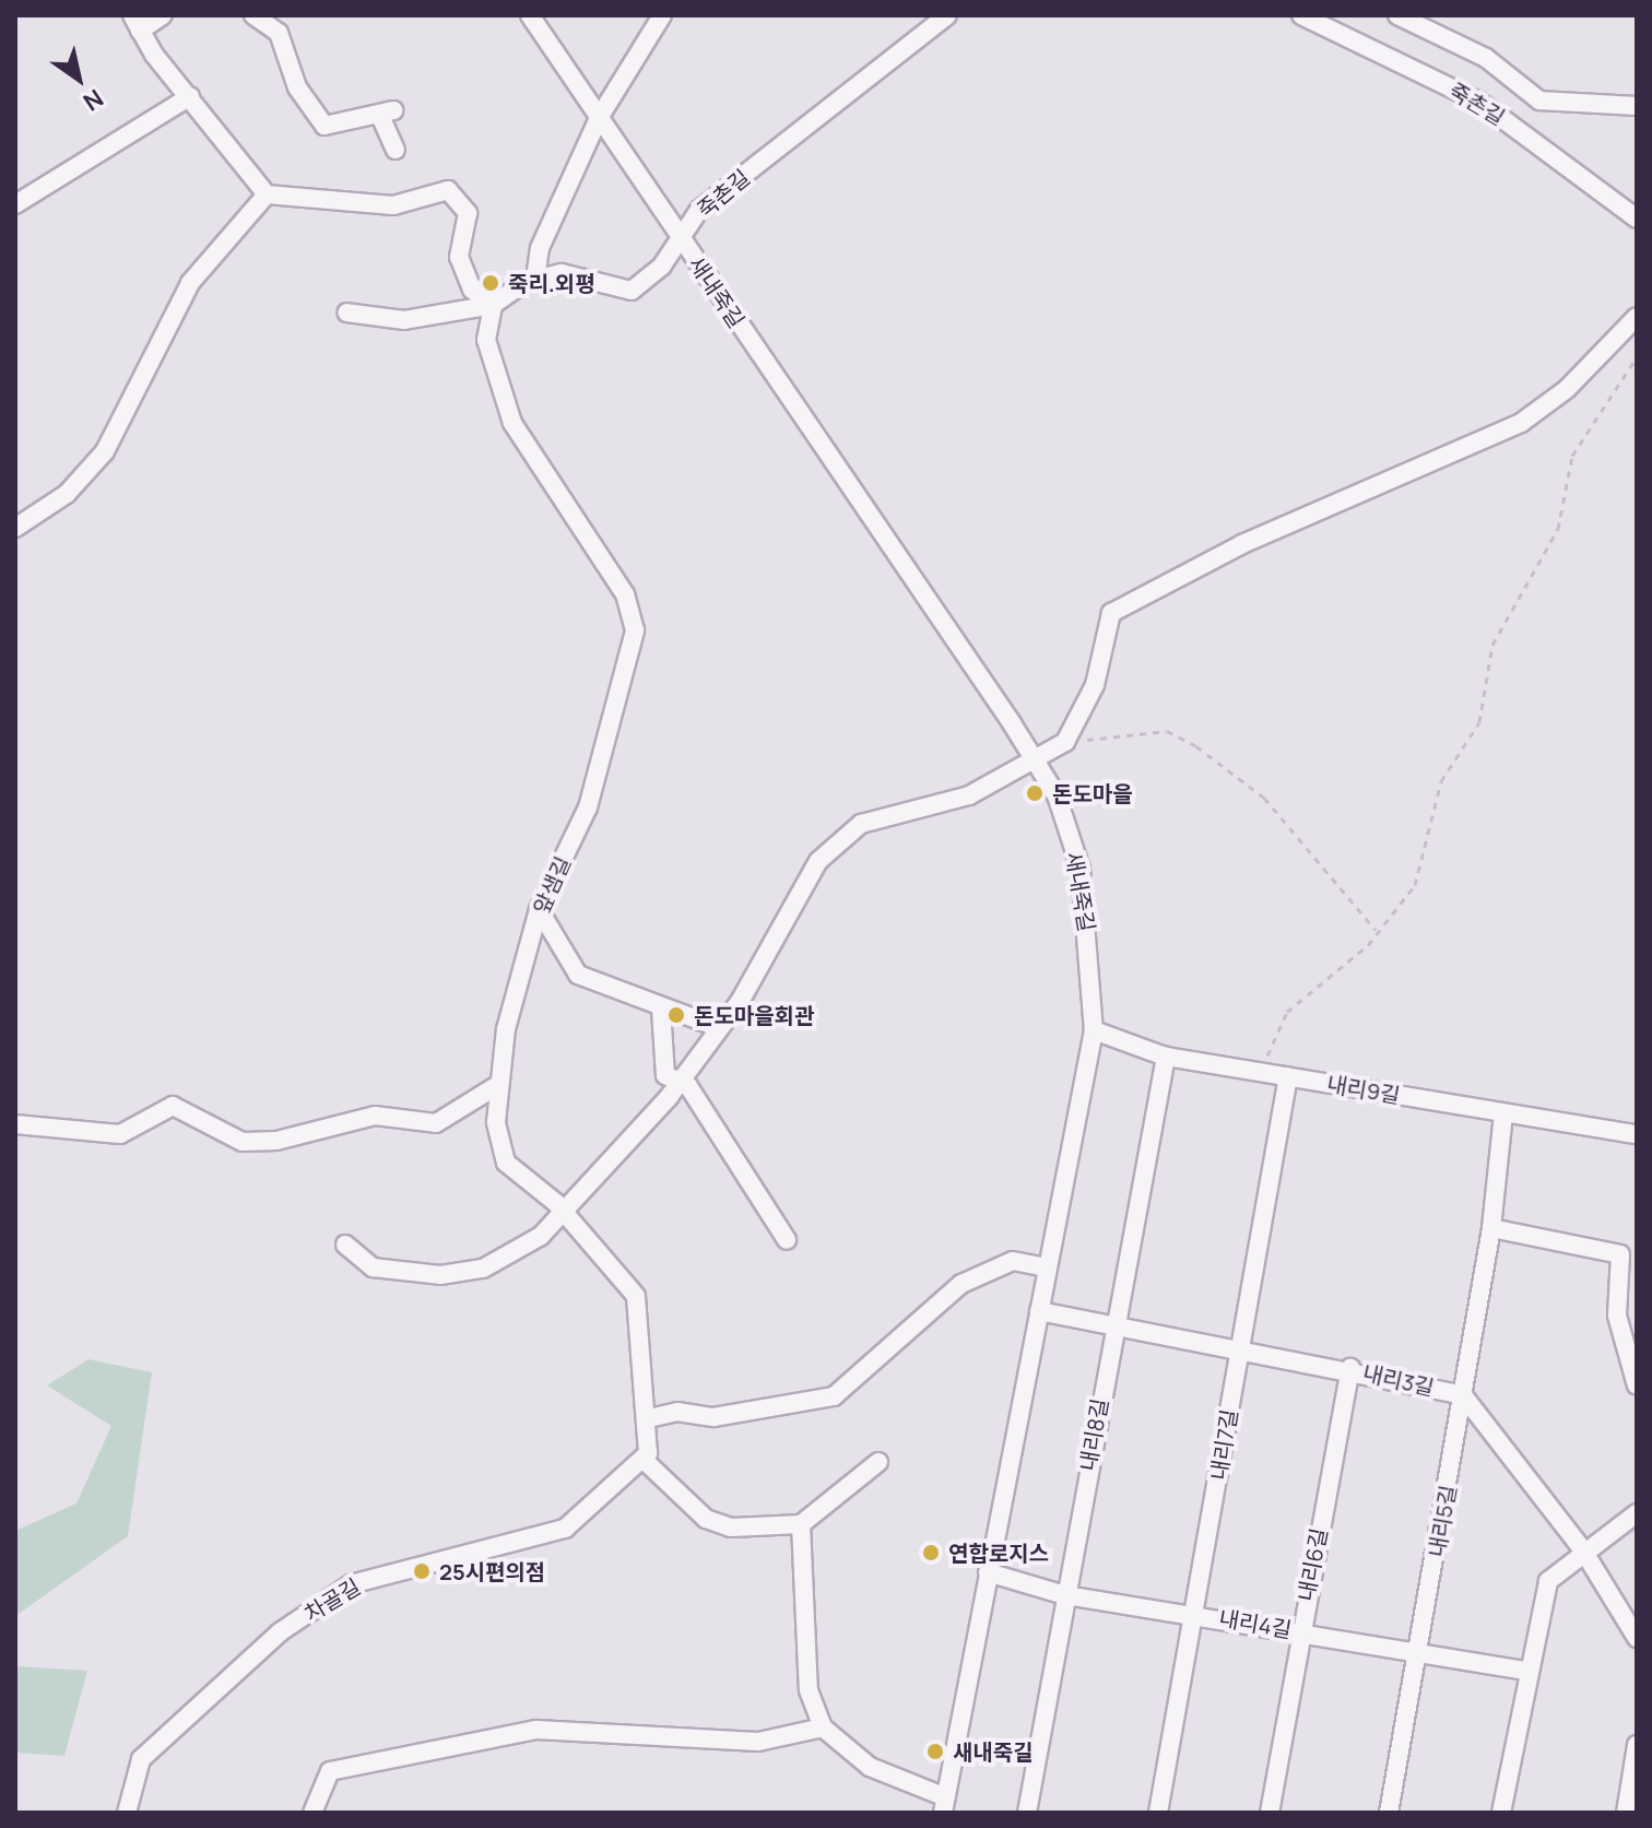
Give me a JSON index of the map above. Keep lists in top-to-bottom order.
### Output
{
  "streets": {
    "street": [
      "죽촌길",
      "새내죽길",
      "앞샘길",
      "내리9길",
      "내리3길",
      "내리8길",
      "내리7길",
      "내리5길",
      "내리6길",
      "차골길",
      "내리4길"
    ]
  },
  "crossings": [
    ["죽촌길", "새내죽길"],
    ["죽촌길", "앞샘길"],
    ["새내죽길", "내리9길"],
    ["새내죽길", "내리3길"],
    ["새내죽길", "내리4길"],
    ["앞샘길", "차골길"],
    ["내리9길", "내리8길"],
    ["내리9길", "내리7길"],
    ["내리9길", "내리5길"],
    ["내리3길", "내리8길"],
    ["내리3길", "내리7길"],
    ["내리3길", "내리5길"],
    ["내리3길", "내리6길"],
    ["내리8길", "내리4길"],
    ["내리7길", "내리4길"],
    ["내리5길", "내리4길"],
    ["내리6길", "내리4길"]
  ],
  "places": [
    "죽리.외평",
    "돈도마을",
    "돈도마을회관",
    "연합로지스",
    "25시편의점",
    "새내죽길"
  ],
  "north": "bottom right"
}
